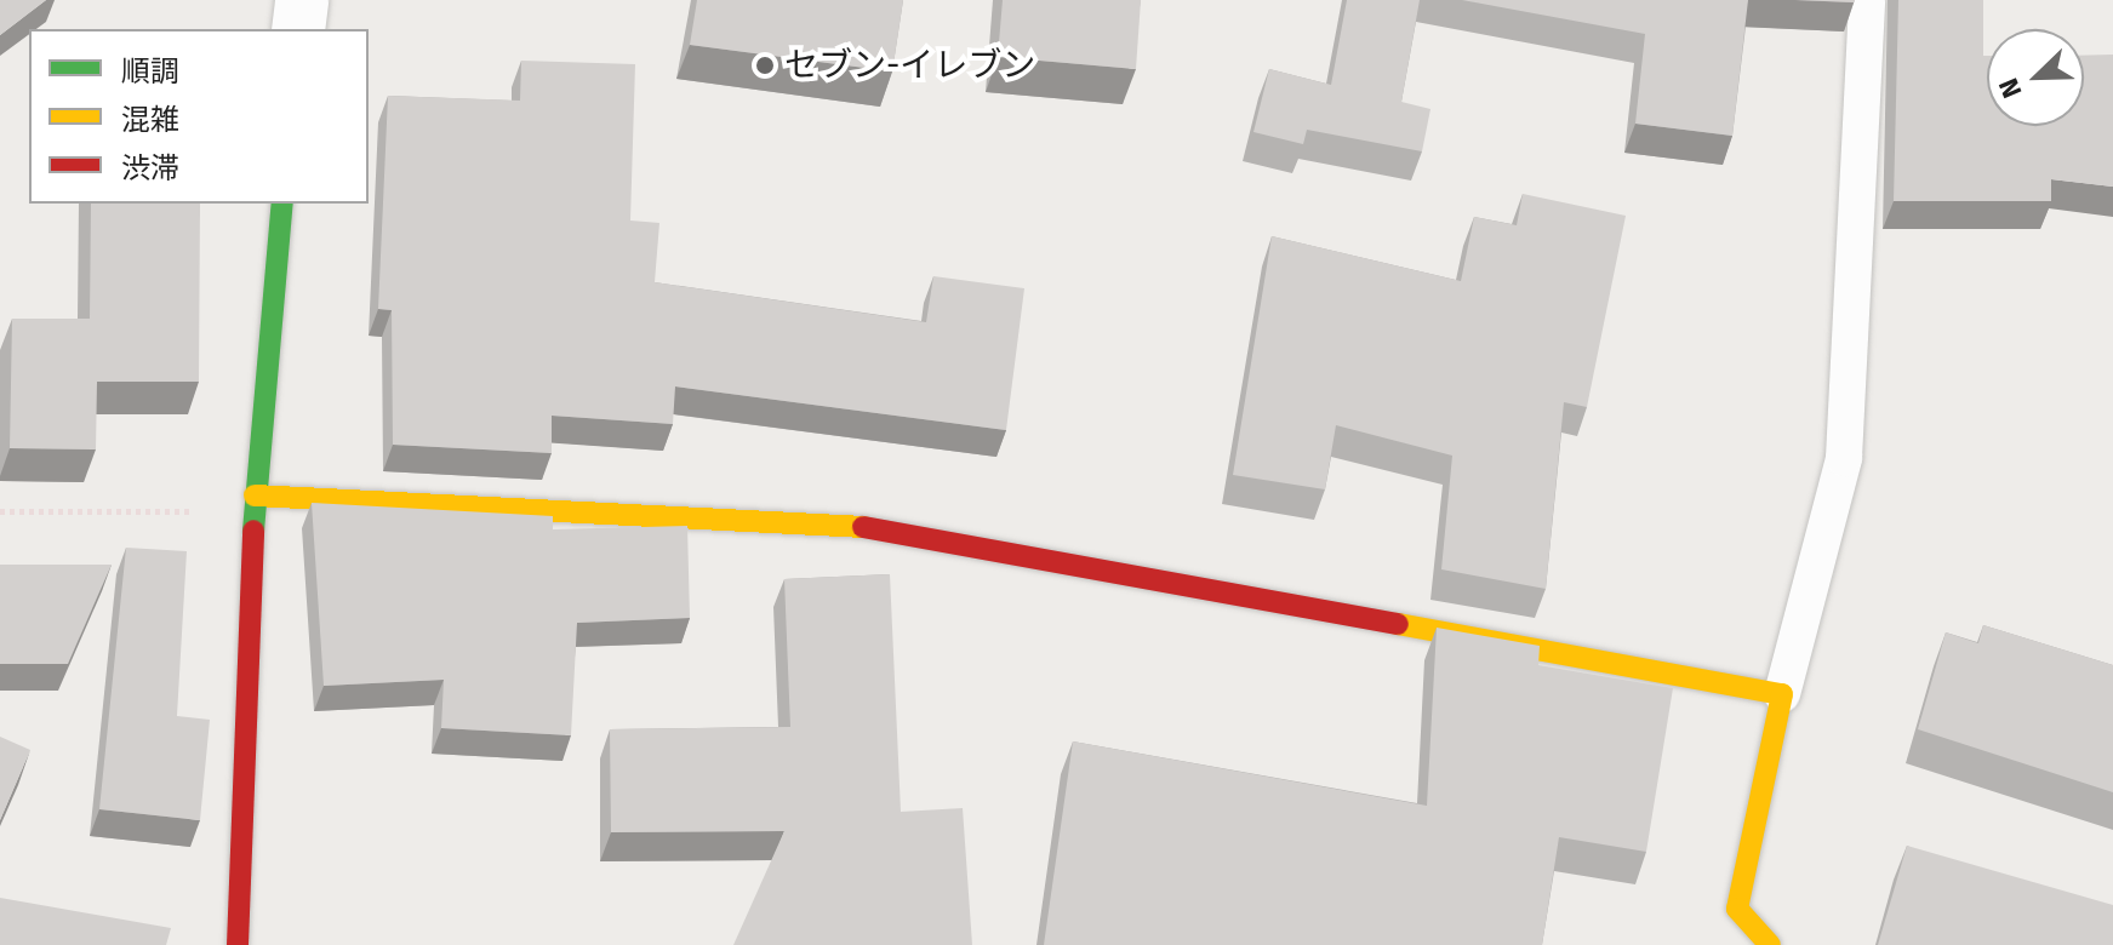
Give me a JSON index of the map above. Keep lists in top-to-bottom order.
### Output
{
  "places": ["セブン-イレブン"],
  "legend": ["順調", "混雑", "渋滞"],
  "north": "bottom left"
}
